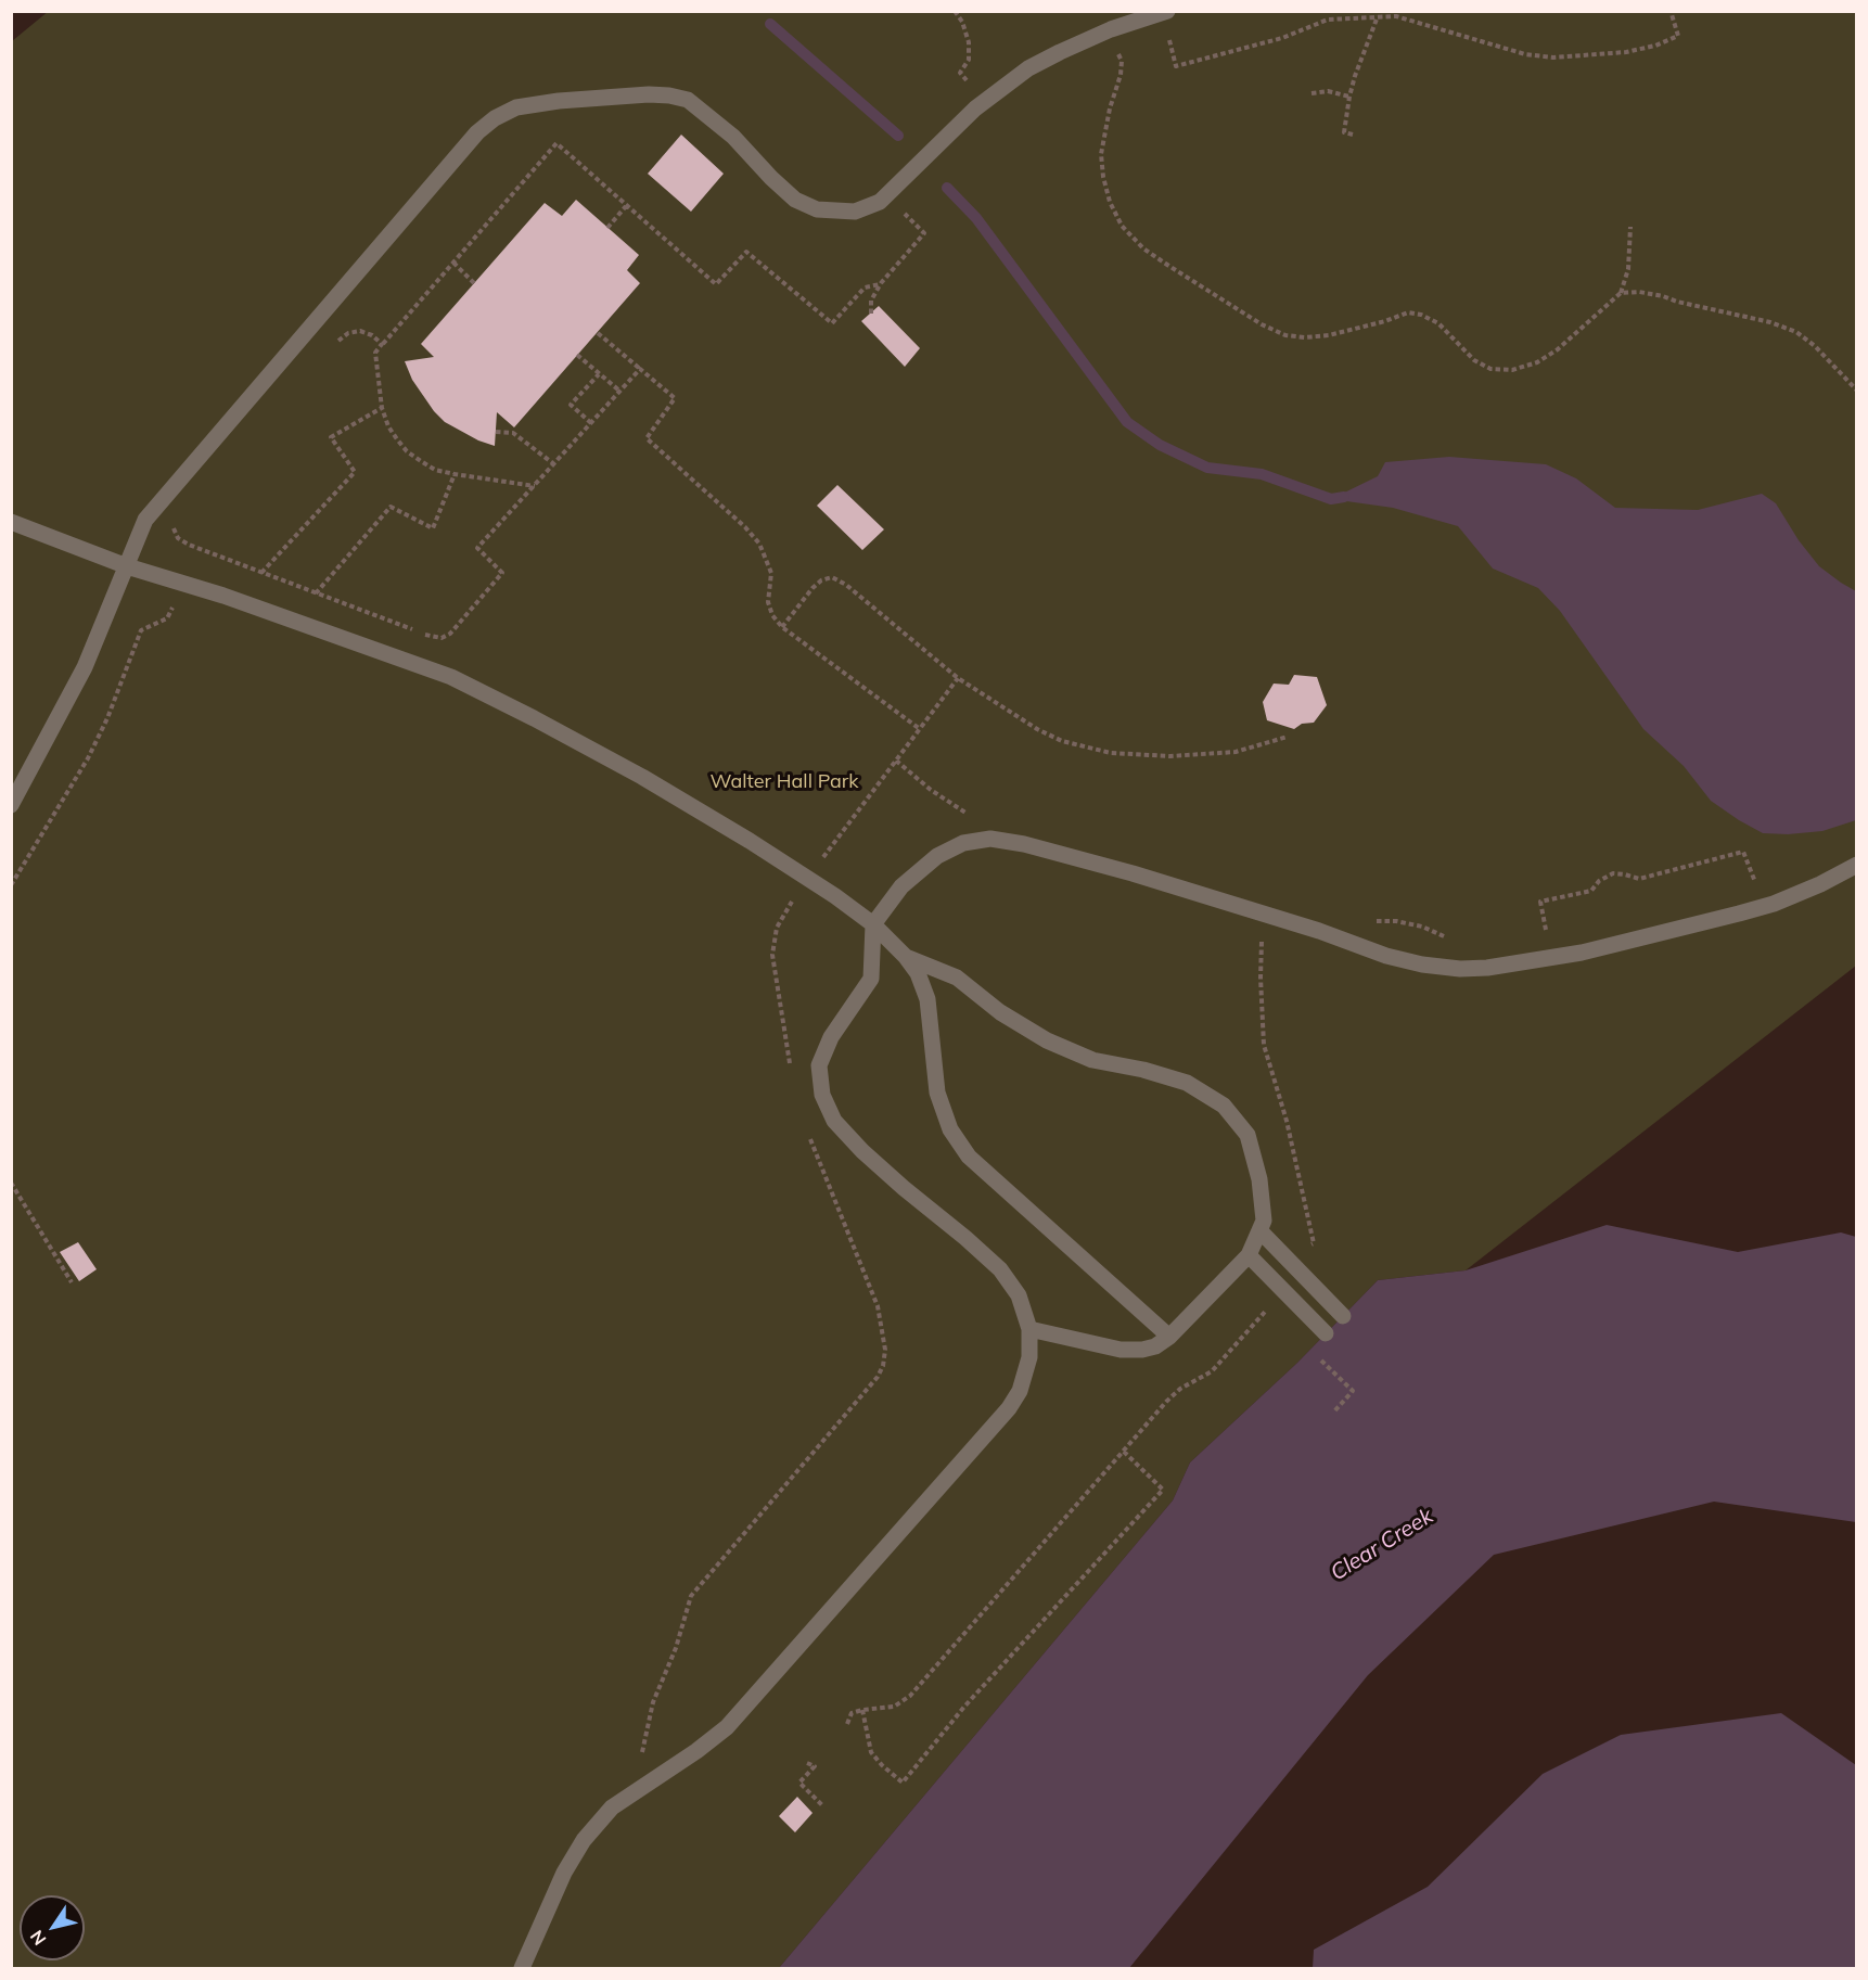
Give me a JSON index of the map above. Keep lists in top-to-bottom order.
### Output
{
  "water": ["Clear Creek"],
  "parks": ["Walter Hall Park"],
  "north": "bottom left"
}
